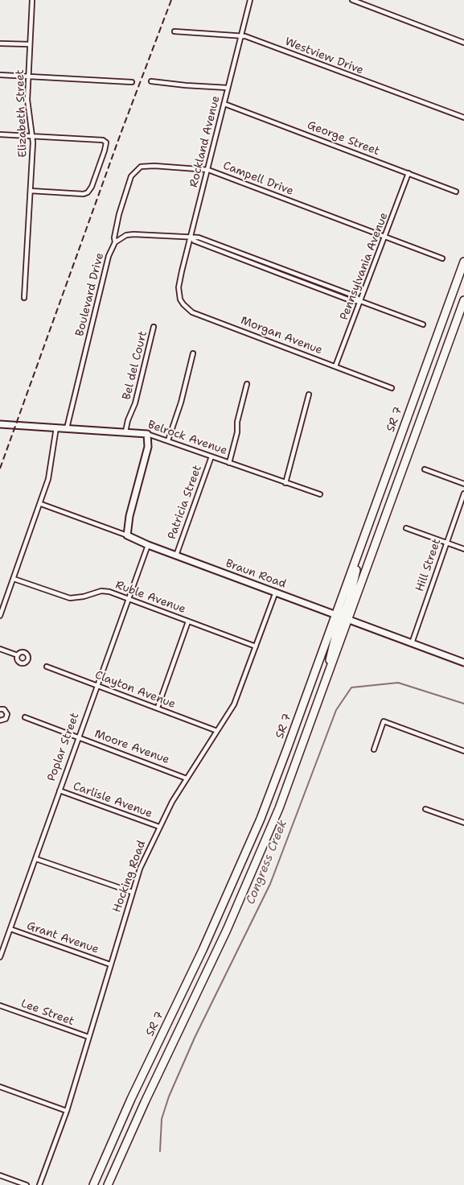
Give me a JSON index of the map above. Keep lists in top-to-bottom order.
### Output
{
  "streets": {
    "highway": ["SR 7"],
    "street": [
      "Westview Drive",
      "Elizabeth Street",
      "George Street",
      "Rockland Avenue",
      "Campell Drive",
      "Pennsylvania Avenue",
      "Boulevard Drive",
      "Morgan Avenue",
      "Bel del Court",
      "Belrock Avenue",
      "Patricia Street",
      "Hill Street",
      "Braun Road",
      "Ruble Avenue",
      "Clayton Avenue",
      "Poplar Street",
      "Moore Avenue",
      "Carlisle Avenue",
      "Hocking Road",
      "Grant Avenue",
      "Lee Street"
    ]
  },
  "crossings": [
    ["Westview Drive", "Rockland Avenue"],
    ["George Street", "Rockland Avenue"],
    ["George Street", "Pennsylvania Avenue"],
    ["Rockland Avenue", "Campell Drive"],
    ["Rockland Avenue", "Boulevard Drive"],
    ["Rockland Avenue", "Morgan Avenue"],
    ["Campell Drive", "Pennsylvania Avenue"],
    ["Campell Drive", "Boulevard Drive"],
    ["Pennsylvania Avenue", "Boulevard Drive"],
    ["Pennsylvania Avenue", "Morgan Avenue"],
    ["Boulevard Drive", "Belrock Avenue"],
    ["Bel del Court", "Belrock Avenue"],
    ["SR 7", "Braun Road"],
    ["Belrock Avenue", "Patricia Street"],
    ["Patricia Street", "Braun Road"],
    ["Hill Street", "Braun Road"],
    ["Braun Road", "Poplar Street"],
    ["Braun Road", "Hocking Road"],
    ["Ruble Avenue", "Poplar Street"],
    ["Ruble Avenue", "Hocking Road"],
    ["Clayton Avenue", "Poplar Street"],
    ["Clayton Avenue", "Hocking Road"],
    ["Poplar Street", "Moore Avenue"],
    ["Poplar Street", "Carlisle Avenue"],
    ["Poplar Street", "Grant Avenue"],
    ["Moore Avenue", "Hocking Road"],
    ["Carlisle Avenue", "Hocking Road"],
    ["Hocking Road", "Grant Avenue"],
    ["Hocking Road", "Lee Street"]
  ],
  "water": ["Congress Creek"]
}
